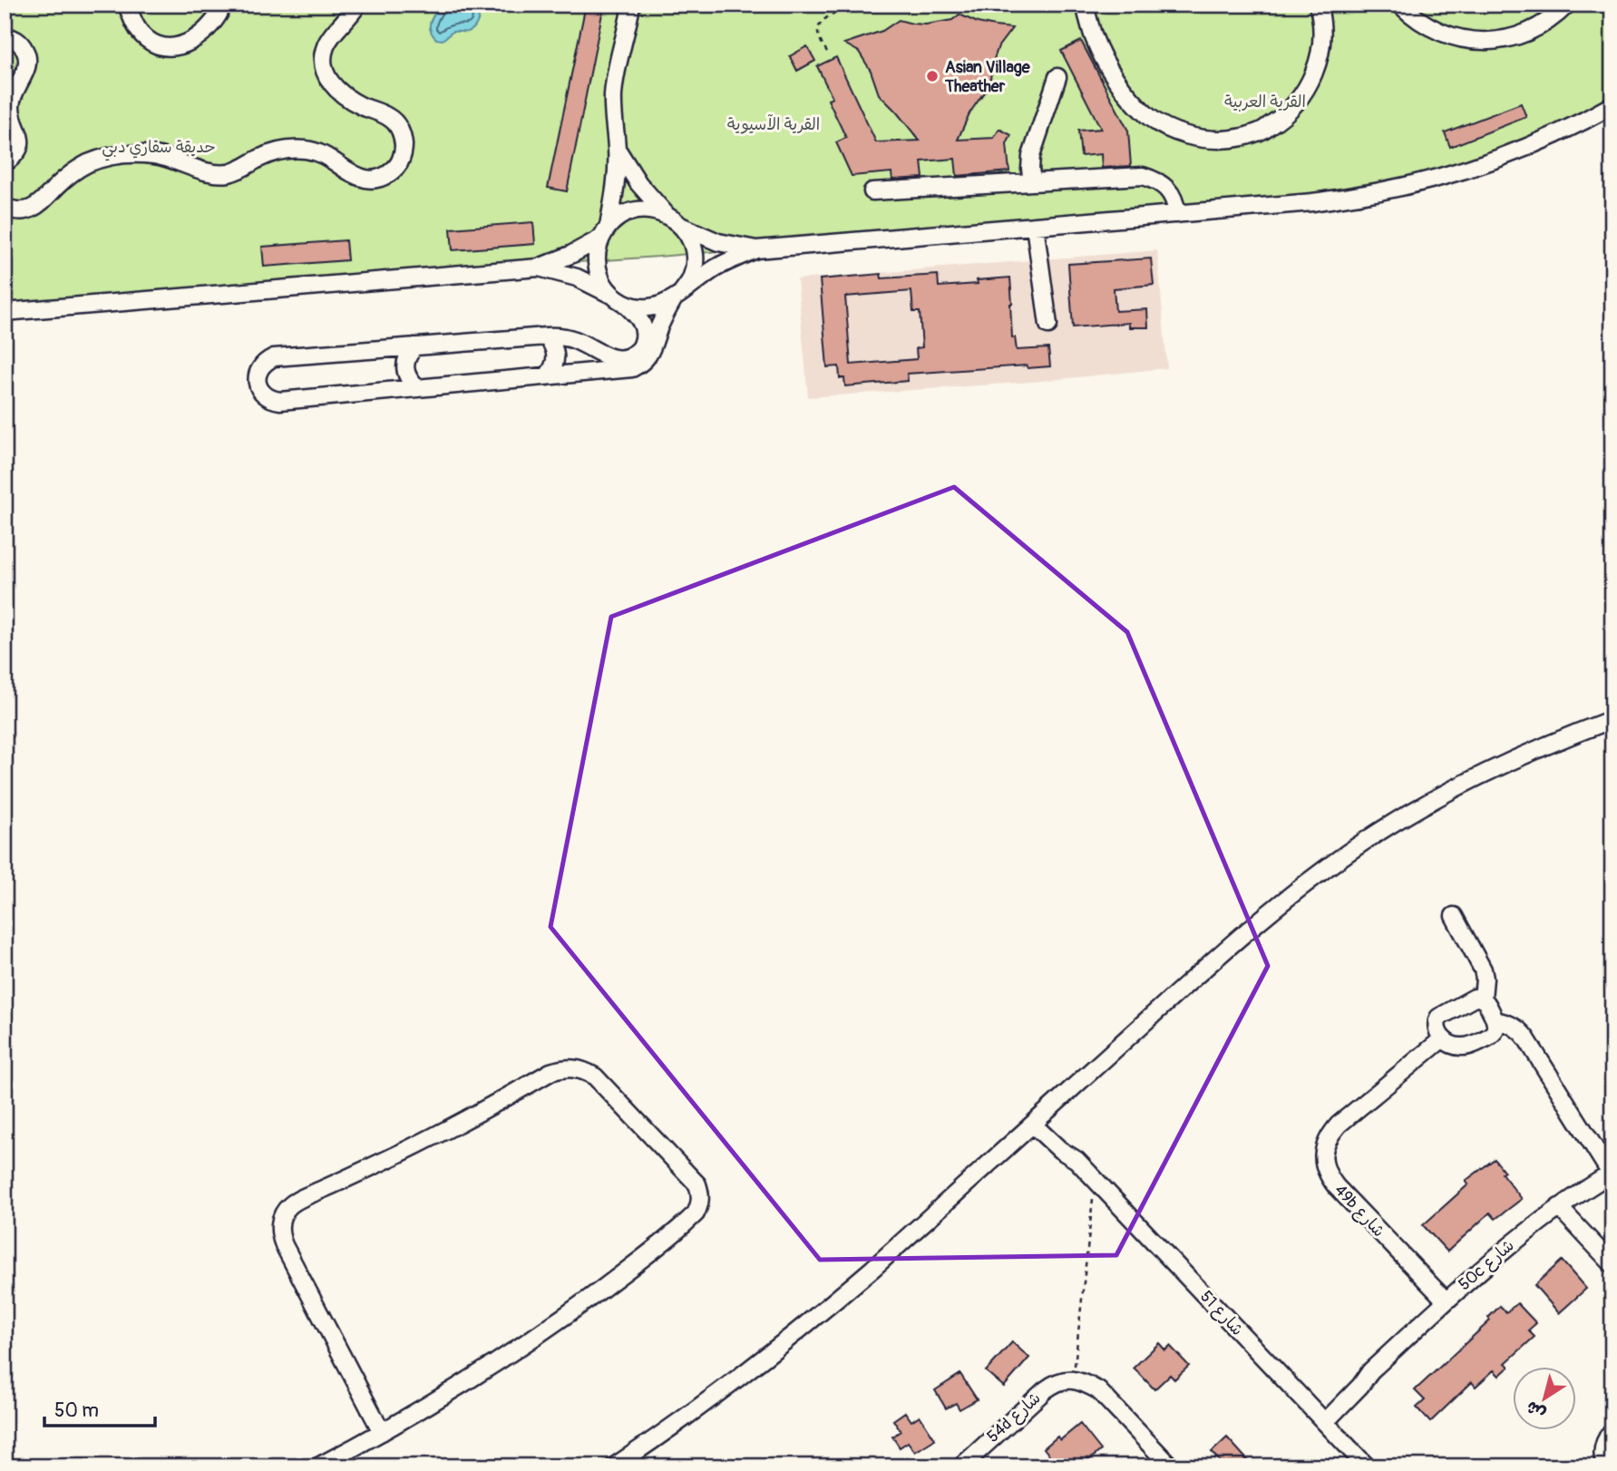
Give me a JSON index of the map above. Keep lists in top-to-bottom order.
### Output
{
  "streets": {
    "street": [
      "49b شارع",
      "50c شارع",
      "شارع 51",
      "54d شارع"
    ]
  },
  "crossings": [
    ["49b شارع", "50c شارع"],
    ["50c شارع", "شارع 51"]
  ],
  "parks": ["القرية العربية", "القرية الآسيوية", "حديقة سفاري دبي"],
  "places": ["Asian Village Theather"],
  "scale_bar": "50 m",
  "north": "bottom left"
}
